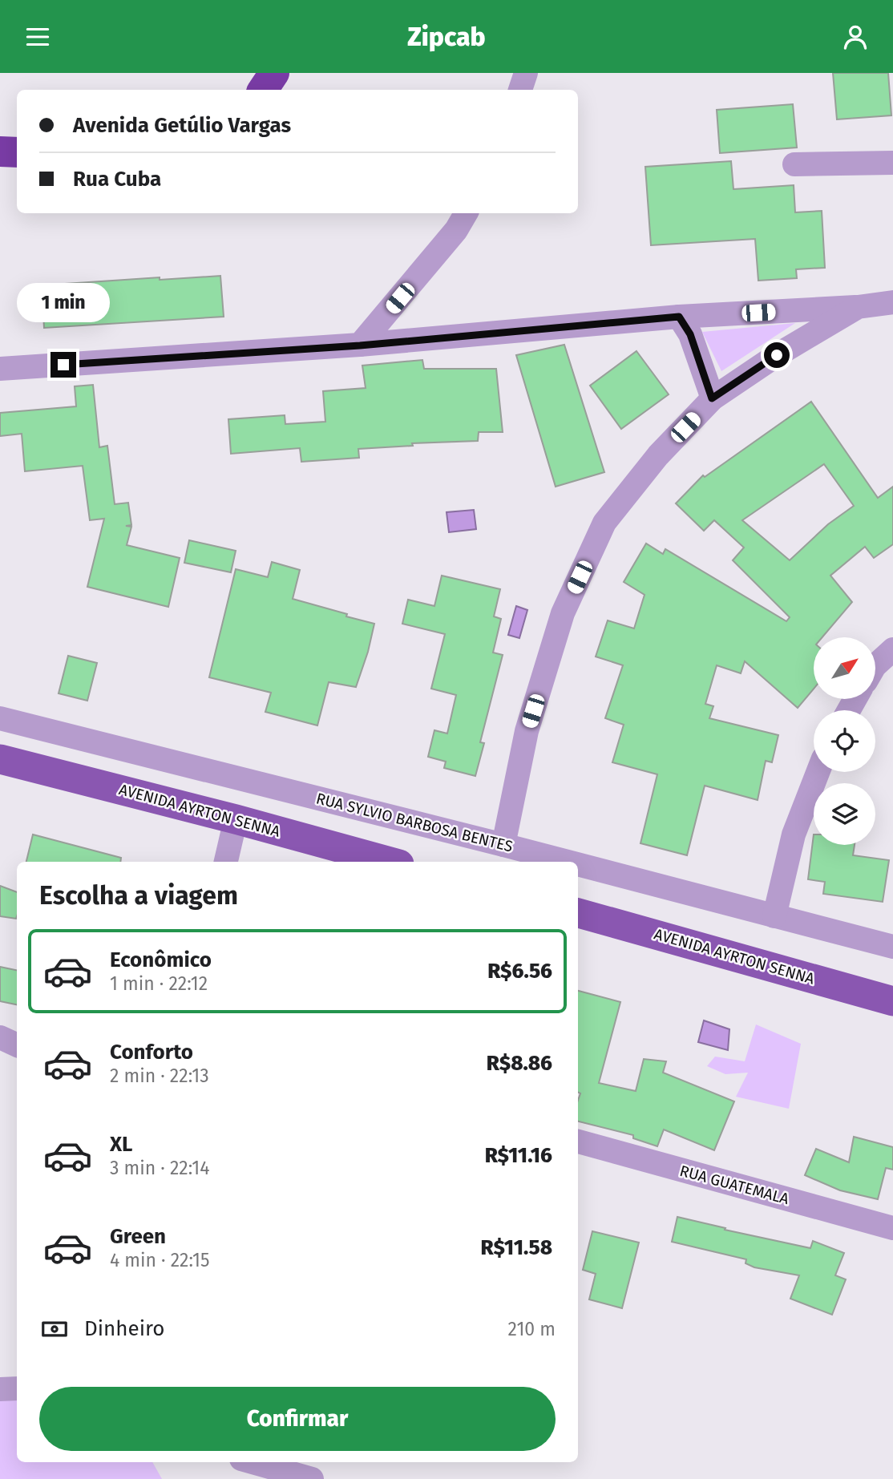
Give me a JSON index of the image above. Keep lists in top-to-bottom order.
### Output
{
  "streets": {
    "main road": ["AVENIDA AYRTON SENNA"],
    "street": ["RUA SYLVIO BARBOSA BENTES", "RUA GUATEMALA"]
  },
  "north": "top right",
  "page": {
    "header": "Zipcab",
    "banner": ["Avenida Getúlio Vargas", "Rua Cuba"],
    "bubble": "1 min",
    "heading": "Escolha a viagem",
    "list": [
      {
        "name": "Econômico",
        "note": "1 min · 22:12",
        "value": "R$6.56"
      },
      {
        "name": "Conforto",
        "note": "2 min · 22:13",
        "value": "R$8.86"
      },
      {
        "name": "XL",
        "note": "3 min · 22:14",
        "value": "R$11.16"
      },
      {
        "name": "Green",
        "note": "4 min · 22:15",
        "value": "R$11.58"
      }
    ],
    "pay": ["Dinheiro", "210 m"],
    "buttons": "Confirmar"
  }
}
